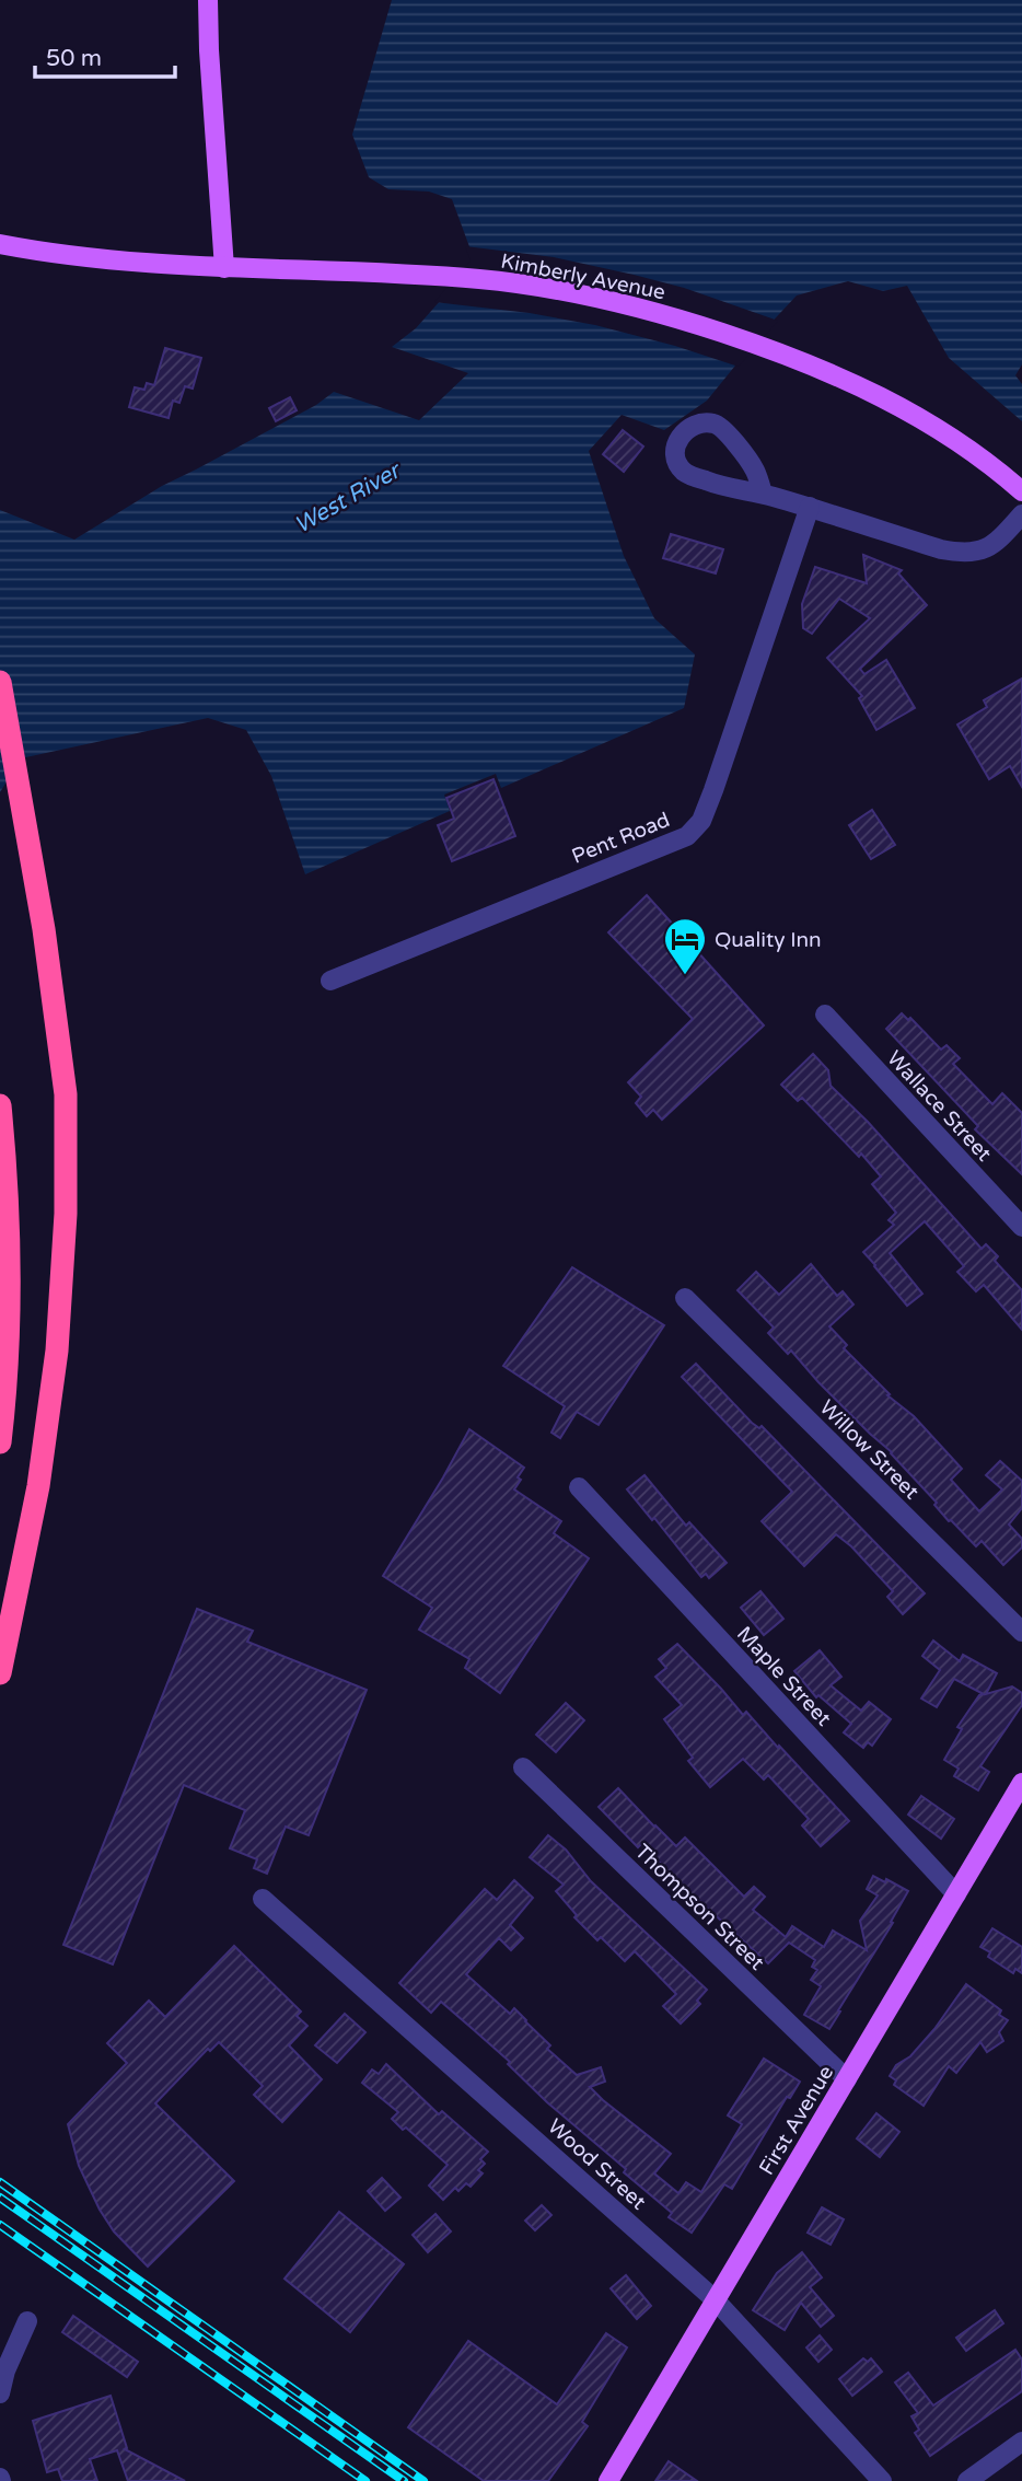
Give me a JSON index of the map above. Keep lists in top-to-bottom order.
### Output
{
  "streets": {
    "main road": ["Kimberly Avenue", "First Avenue"],
    "street": [
      "Pent Road",
      "Wallace Street",
      "Willow Street",
      "Maple Street",
      "Thompson Street",
      "Wood Street"
    ]
  },
  "crossings": [
    ["Maple Street", "First Avenue"],
    ["Thompson Street", "First Avenue"],
    ["First Avenue", "Wood Street"]
  ],
  "water": ["West River"],
  "places": {
    "hotel": ["Quality Inn"]
  },
  "scale_bar": "50 m"
}
